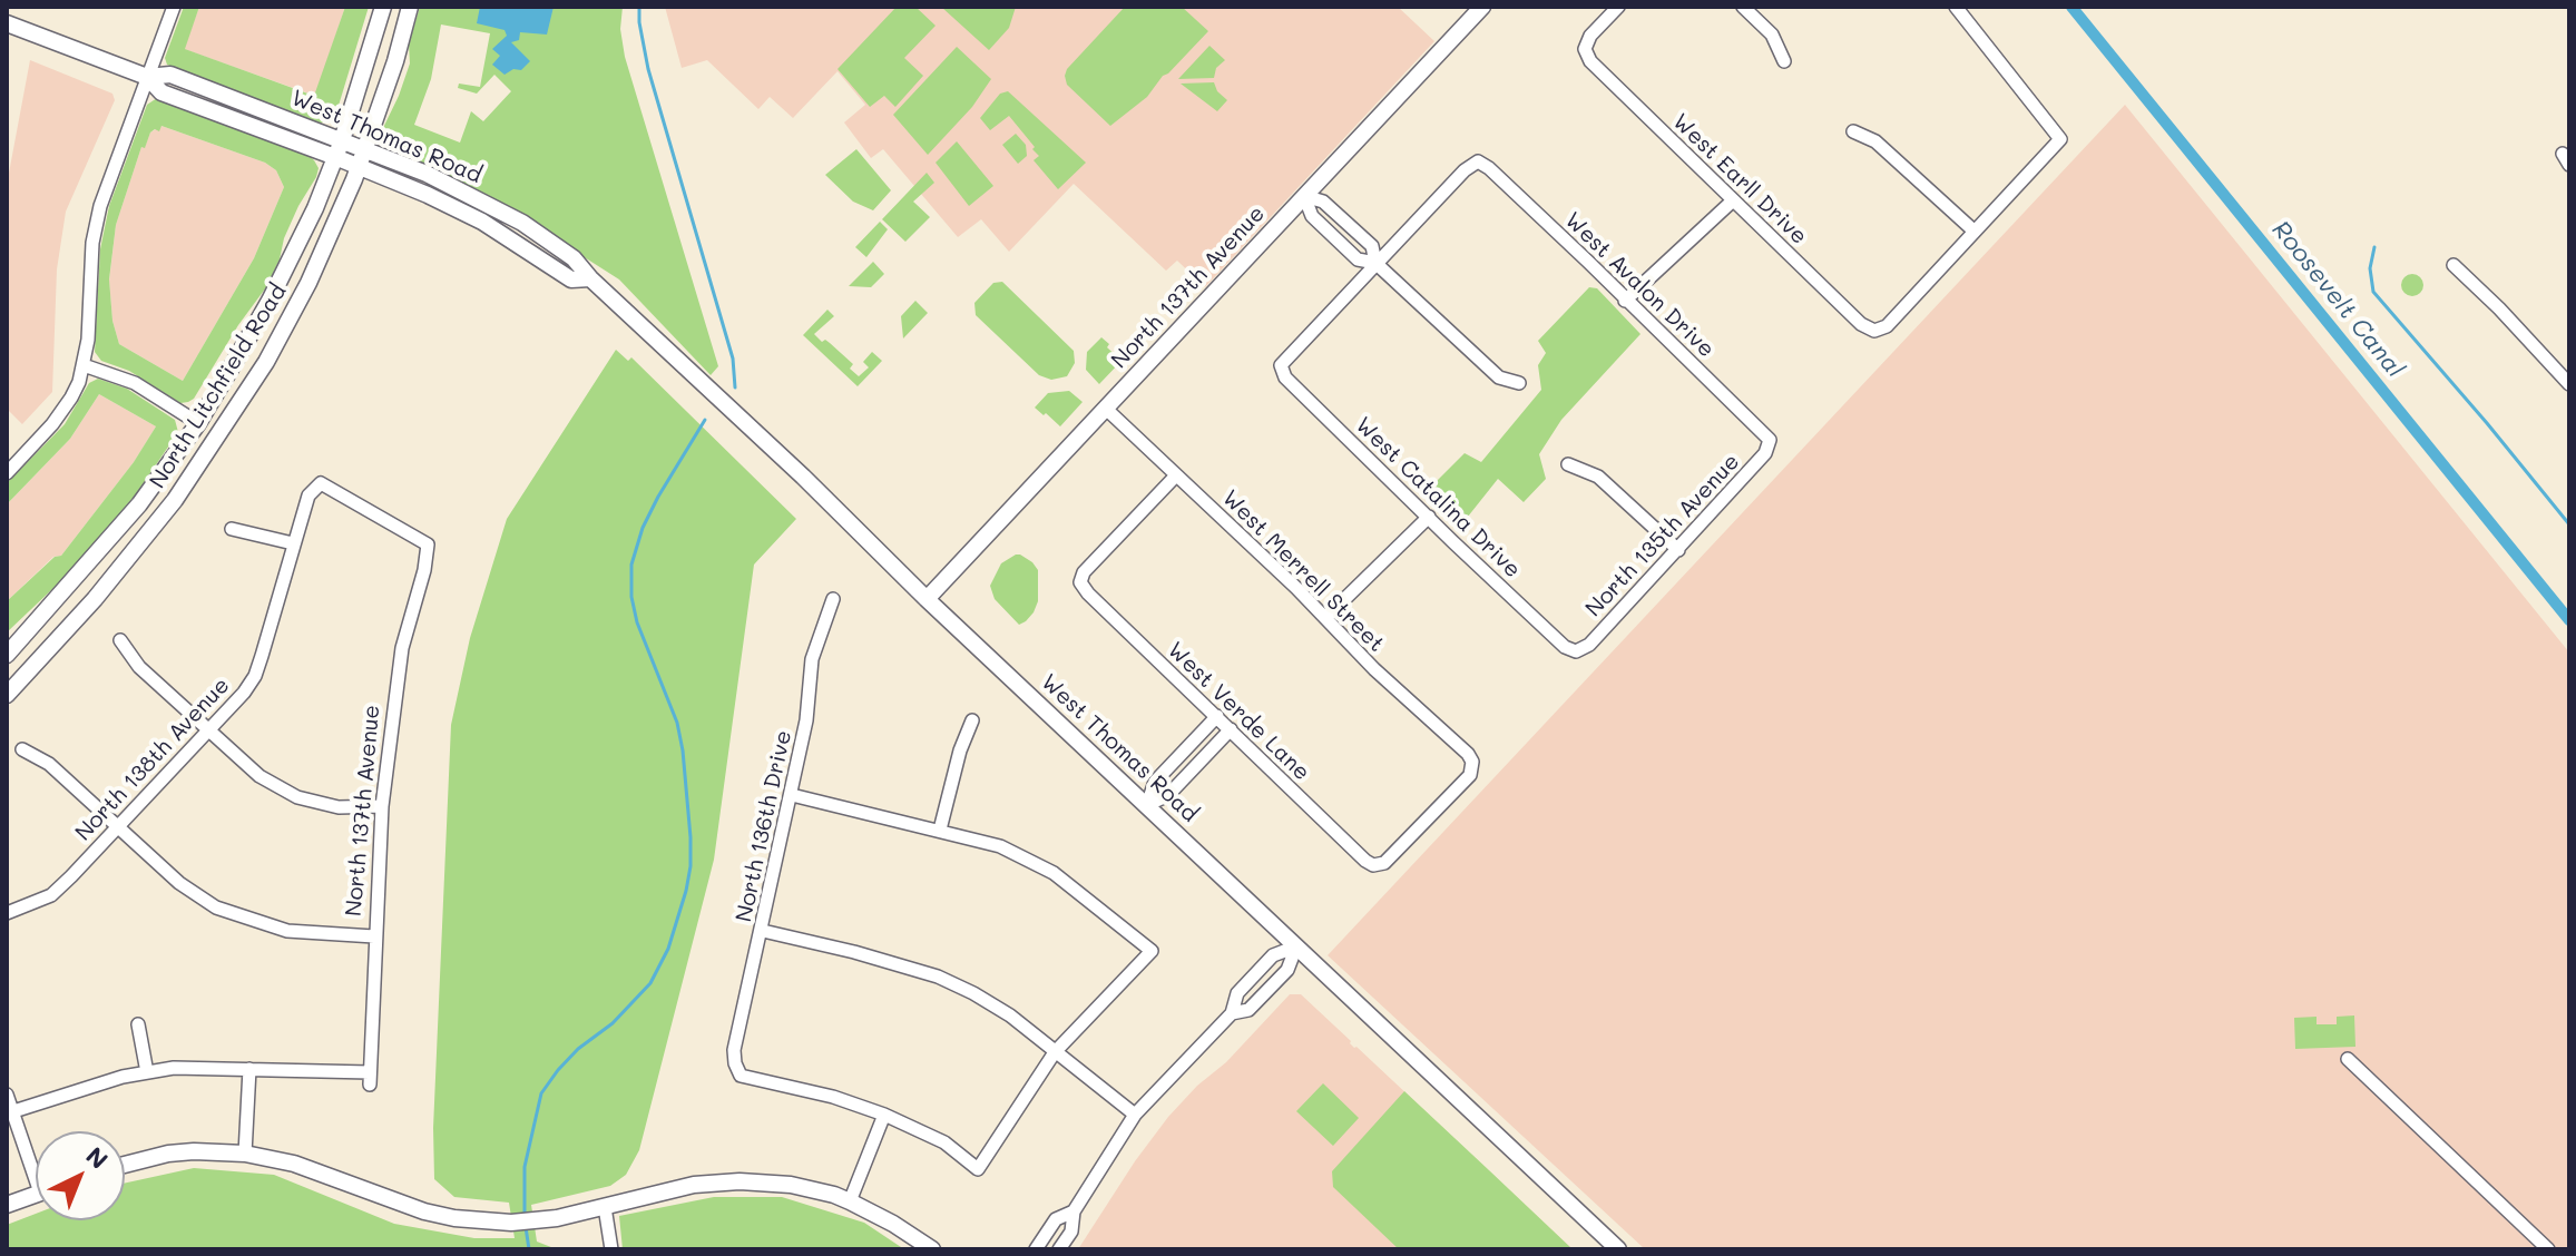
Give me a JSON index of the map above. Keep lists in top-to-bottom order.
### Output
{
  "streets": {
    "main road": ["West Thomas Road", "North 137th Avenue", "North Litchfield Road"],
    "street": [
      "West Earll Drive",
      "West Avalon Drive",
      "West Catalina Drive",
      "North 135th Avenue",
      "West Merrell Street",
      "West Verde Lane",
      "North 138th Avenue",
      "North 136th Drive"
    ]
  },
  "crossings": [
    ["West Thomas Road", "North 137th Avenue"],
    ["West Thomas Road", "North Litchfield Road"],
    ["West Avalon Drive", "West Catalina Drive"],
    ["West Avalon Drive", "North 135th Avenue"],
    ["North 137th Avenue", "West Merrell Street"],
    ["North 137th Avenue", "North 138th Avenue"],
    ["West Catalina Drive", "North 135th Avenue"],
    ["West Merrell Street", "West Verde Lane"]
  ],
  "water": ["Roosevelt Canal"],
  "north": "top right"
}
